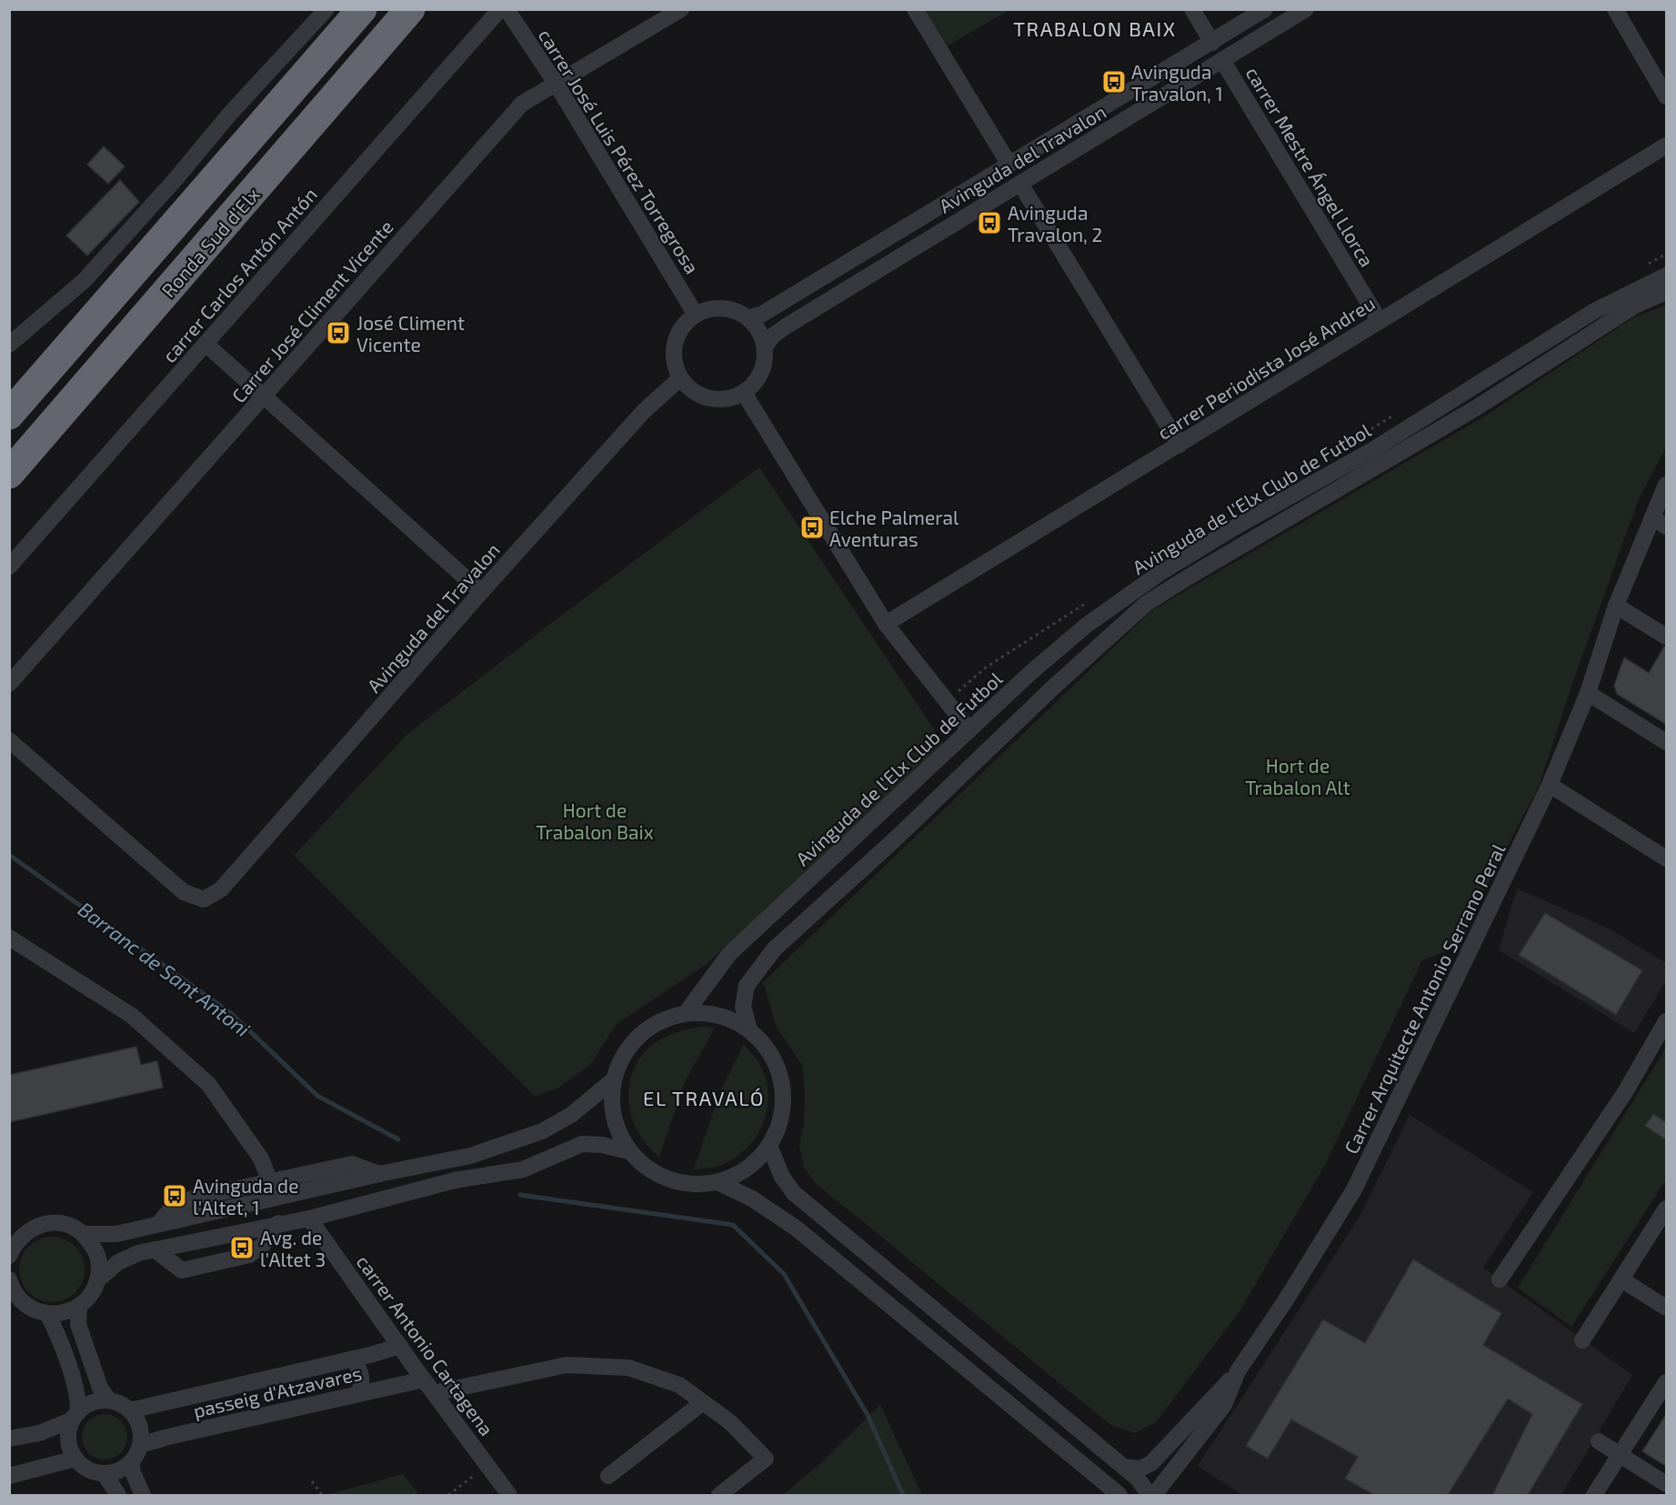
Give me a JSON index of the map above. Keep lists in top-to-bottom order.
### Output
{
  "streets": {
    "highway": ["Ronda Sud d'Elx"],
    "street": [
      "carrer José Luis Pérez Torregrosa",
      "Avinguda del Travalon",
      "carrer Mestre Ángel Llorca",
      "carrer Carlos Antón Antón",
      "Carrer José Climent Vicente",
      "carrer Periodista José Andreu",
      "Avinguda de l'Elx Club de Futbol",
      "Carrer Arquitecte Antonio Serrano Peral",
      "carrer Antonio Cartagena",
      "passeig d'Atzavares"
    ]
  },
  "crossings": [
    ["carrer José Luis Pérez Torregrosa", "Avinguda del Travalon"],
    ["carrer José Luis Pérez Torregrosa", "Carrer José Climent Vicente"],
    ["Avinguda del Travalon", "carrer Mestre Ángel Llorca"],
    ["carrer Mestre Ángel Llorca", "carrer Periodista José Andreu"],
    ["carrer Antonio Cartagena", "passeig d'Atzavares"]
  ],
  "districts": ["TRABALON BAIX", "EL TRAVALÓ"],
  "water": ["Barranc de Sant Antoni"],
  "parks": ["Hort de Trabalon Alt", "Hort de Trabalon Baix"],
  "places": {
    "bus stop": [
      "Avinguda Travalon, 1",
      "Avinguda Travalon, 2",
      "José Climent Vicente",
      "Elche Palmeral Aventuras",
      "Avinguda de l'Altet, 1",
      "Avg. de l'Altet 3"
    ]
  }
}
